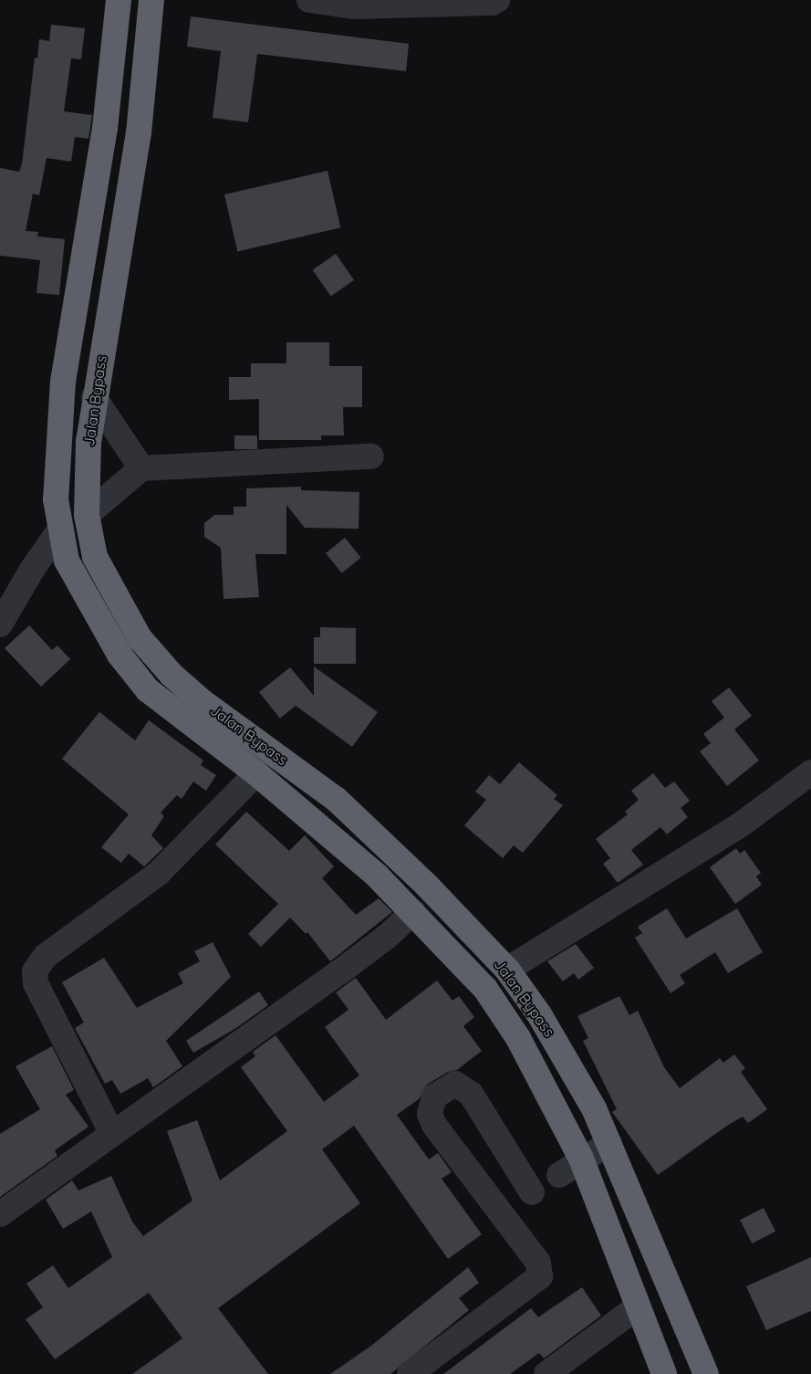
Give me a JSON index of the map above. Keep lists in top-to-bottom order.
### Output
{
  "streets": {
    "highway": ["Jalan Bypass"]
  }
}
